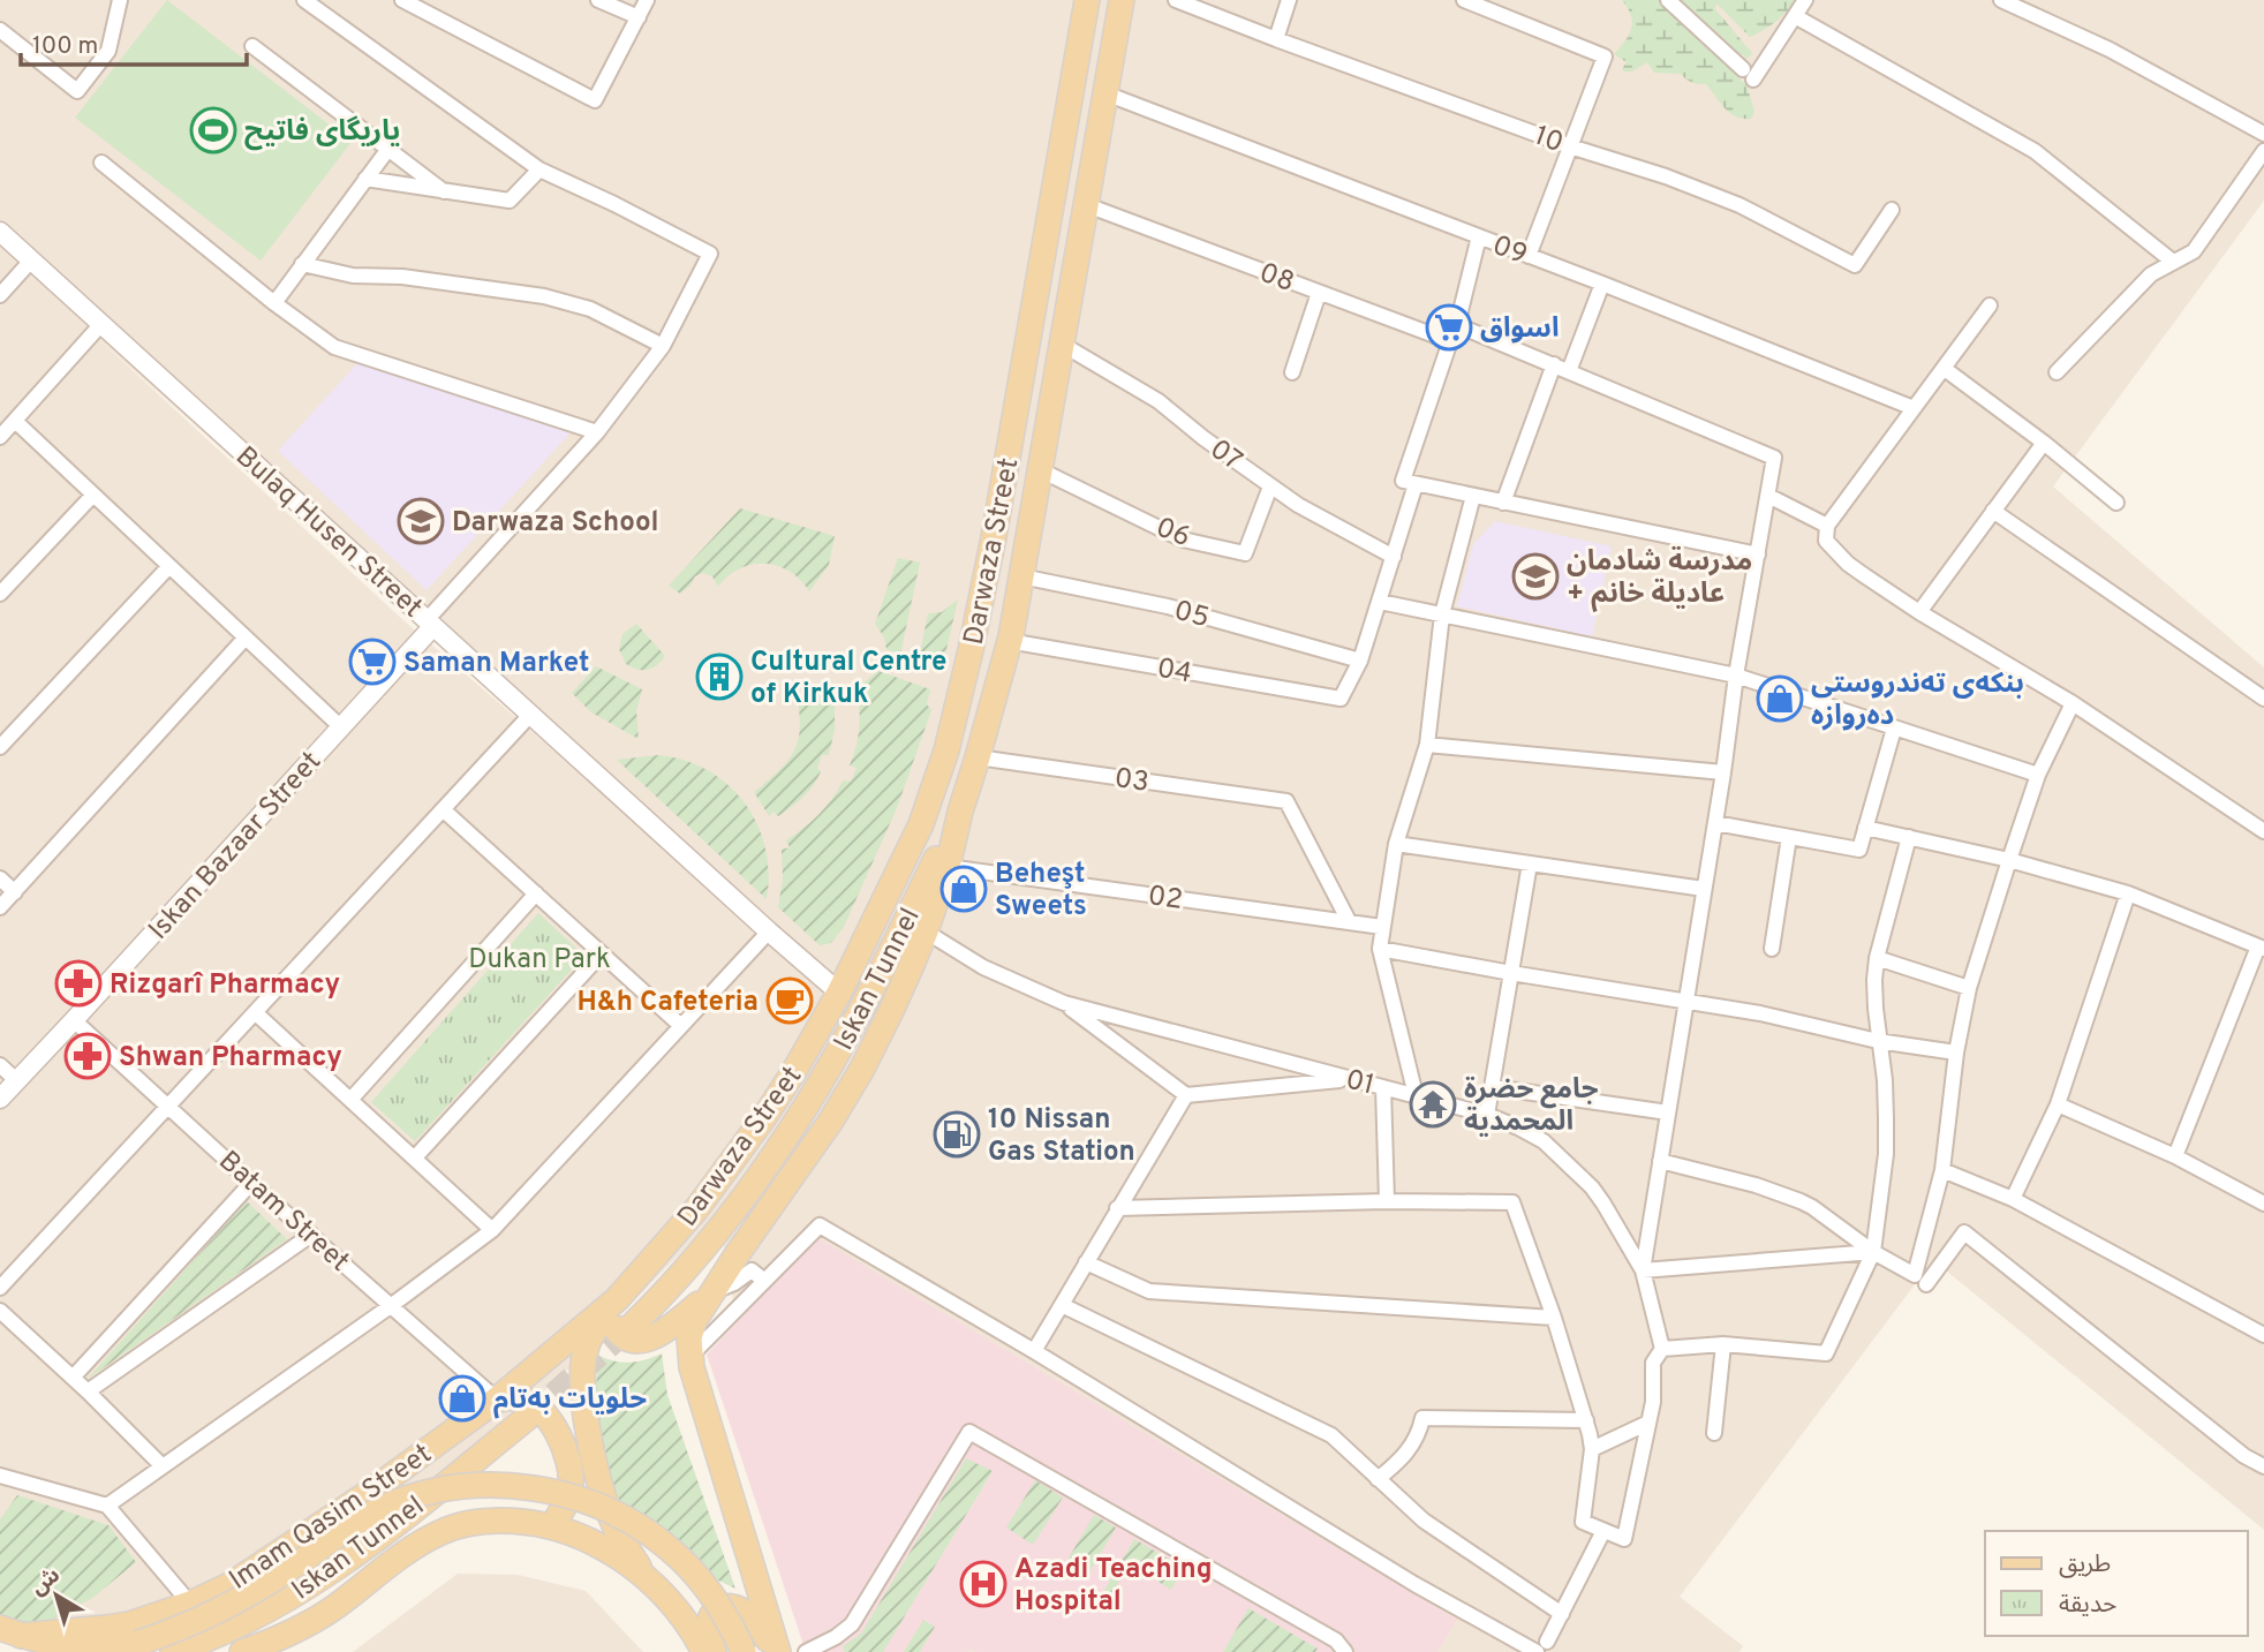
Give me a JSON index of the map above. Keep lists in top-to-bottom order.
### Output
{
  "streets": {
    "main road": ["Darwaza Street", "Iskan Tunnel", "Imam Qasim Street"],
    "street": [
      "10",
      "09",
      "08",
      "07",
      "Bulaq Husen Street",
      "06",
      "05",
      "04",
      "03",
      "Iskan Bazaar Street",
      "02",
      "01",
      "Batam Street"
    ]
  },
  "crossings": [
    ["09", "Darwaza Street"],
    ["08", "Darwaza Street"],
    ["07", "06"],
    ["07", "Darwaza Street"],
    ["Bulaq Husen Street", "Darwaza Street"],
    ["Bulaq Husen Street", "Iskan Bazaar Street"],
    ["06", "Darwaza Street"],
    ["Darwaza Street", "05"],
    ["Darwaza Street", "04"],
    ["Darwaza Street", "03"],
    ["Darwaza Street", "Iskan Tunnel"],
    ["Darwaza Street", "Imam Qasim Street"],
    ["05", "04"],
    ["03", "02"],
    ["Iskan Bazaar Street", "Batam Street"],
    ["Batam Street", "Imam Qasim Street"]
  ],
  "parks": ["Dukan Park"],
  "places": {
    "sports": ["یاریگای فاتیح"],
    "supermarket": ["اسواق", "Saman Market"],
    "school or university": ["Darwaza School", "مدرسة شادمان + عاديلة خانم"],
    "building": ["Cultural Centre of Kirkuk"],
    "shop": ["بنکەی تەندروستی دەروازە", "Beheşt Sweets", "حلویات بەتام"],
    "pharmacy": ["Rizgarî Pharmacy", "Shwan Pharmacy"],
    "cafe": ["H&h Cafeteria"],
    "temple": ["جامع حضرة المحمدية"],
    "fuel station": ["10 Nissan Gas Station"],
    "hospital": ["Azadi Teaching Hospital"]
  },
  "legend": ["طريق", "حديقة"],
  "scale_bar": "100 m",
  "north": "top left"
}
